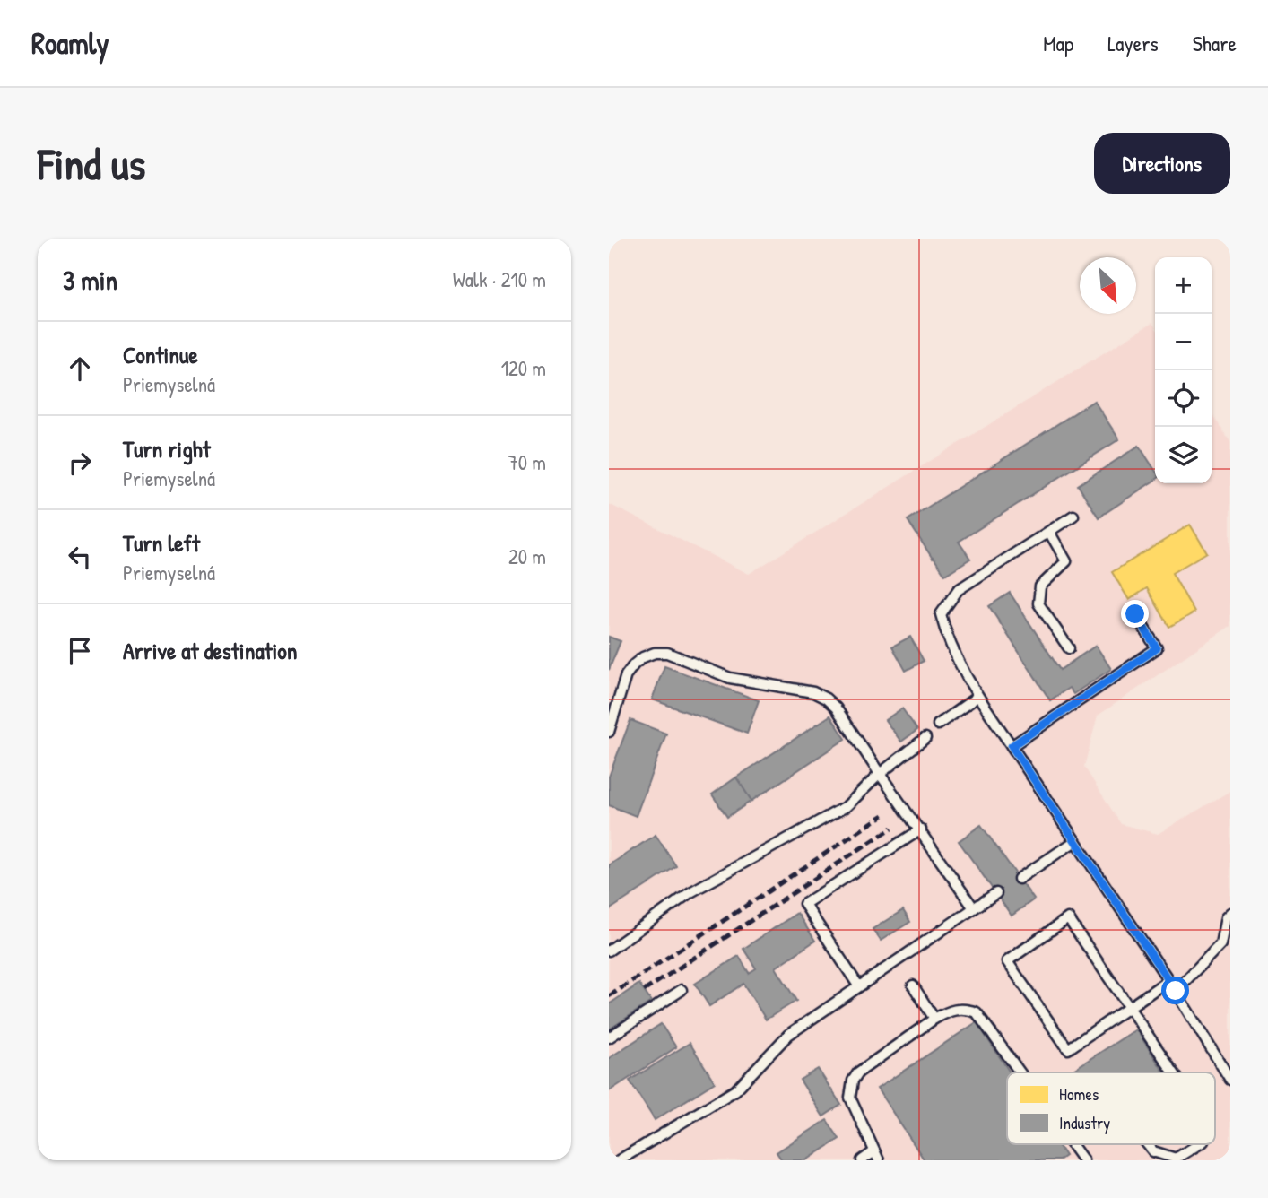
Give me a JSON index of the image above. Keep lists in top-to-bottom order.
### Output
{
  "legend": ["Homes", "Industry"],
  "north": "bottom right",
  "page": {
    "header": "Roamly",
    "nav": ["Map", "Layers", "Share"],
    "buttons": "Directions",
    "title": "Find us",
    "heading": ["3 min", "Walk · 210 m"],
    "map_buttons": ["+", "−"],
    "list": [
      ["Continue", "Priemyselná", "120 m"],
      ["Turn right", "Priemyselná", "70 m"],
      ["Turn left", "Priemyselná", "20 m"],
      "Arrive at destination"
    ]
  }
}
